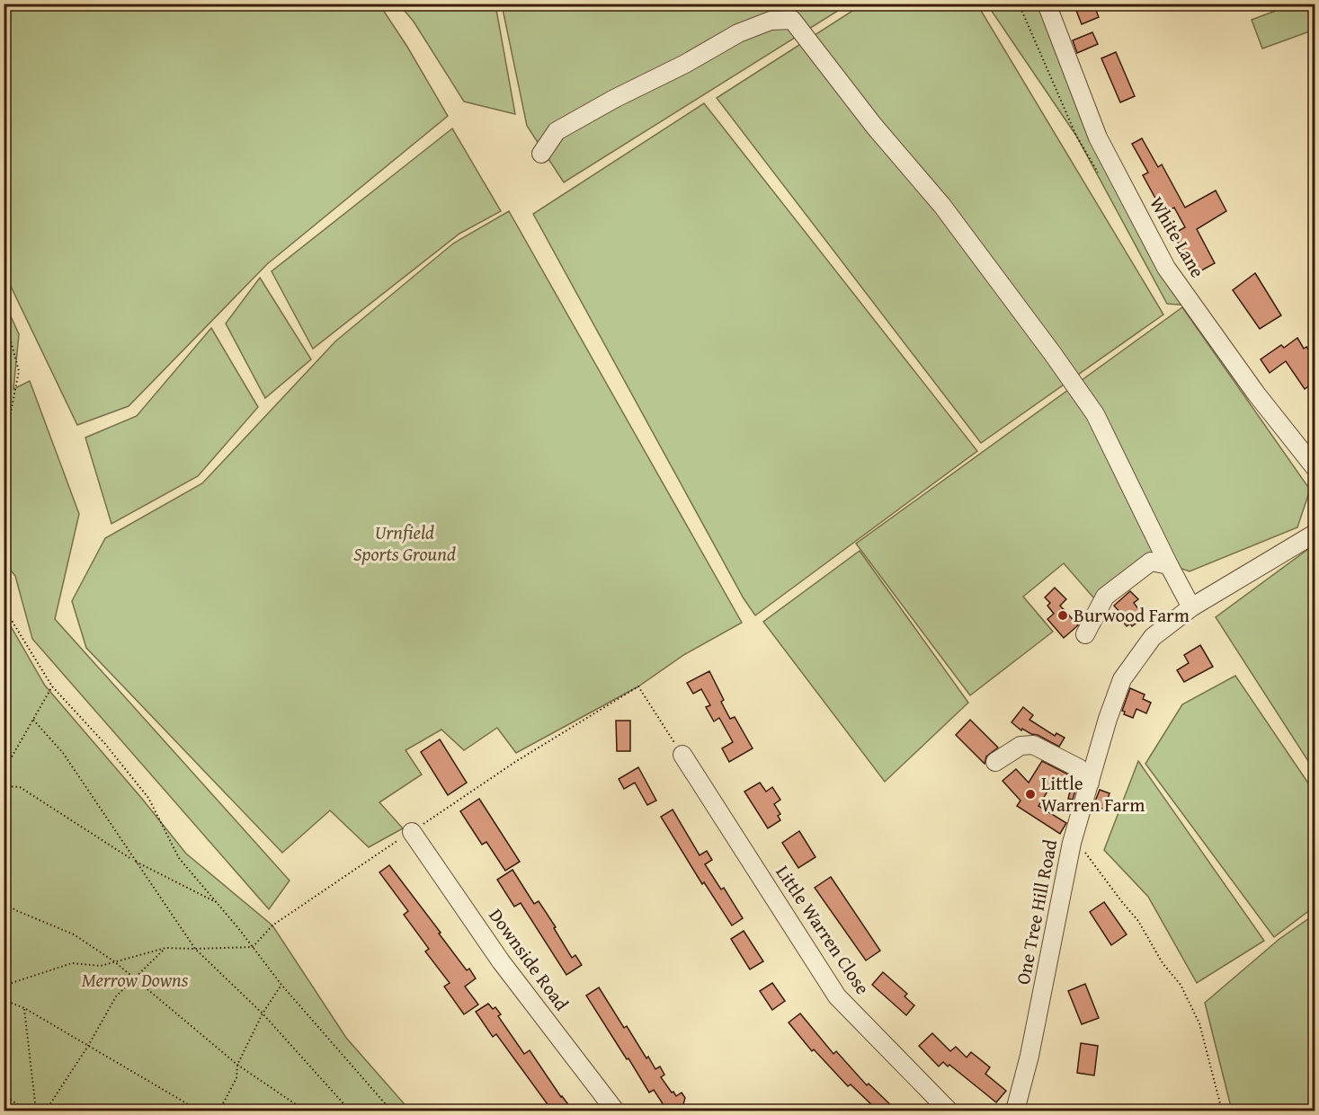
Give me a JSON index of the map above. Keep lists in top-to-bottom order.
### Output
{
  "streets": {
    "street": [
      "White Lane",
      "One Tree Hill Road",
      "Little Warren Close",
      "Downside Road"
    ]
  },
  "parks": ["Urnfield Sports Ground", "Merrow Downs"],
  "places": ["Burwood Farm", "Little Warren Farm"]
}
